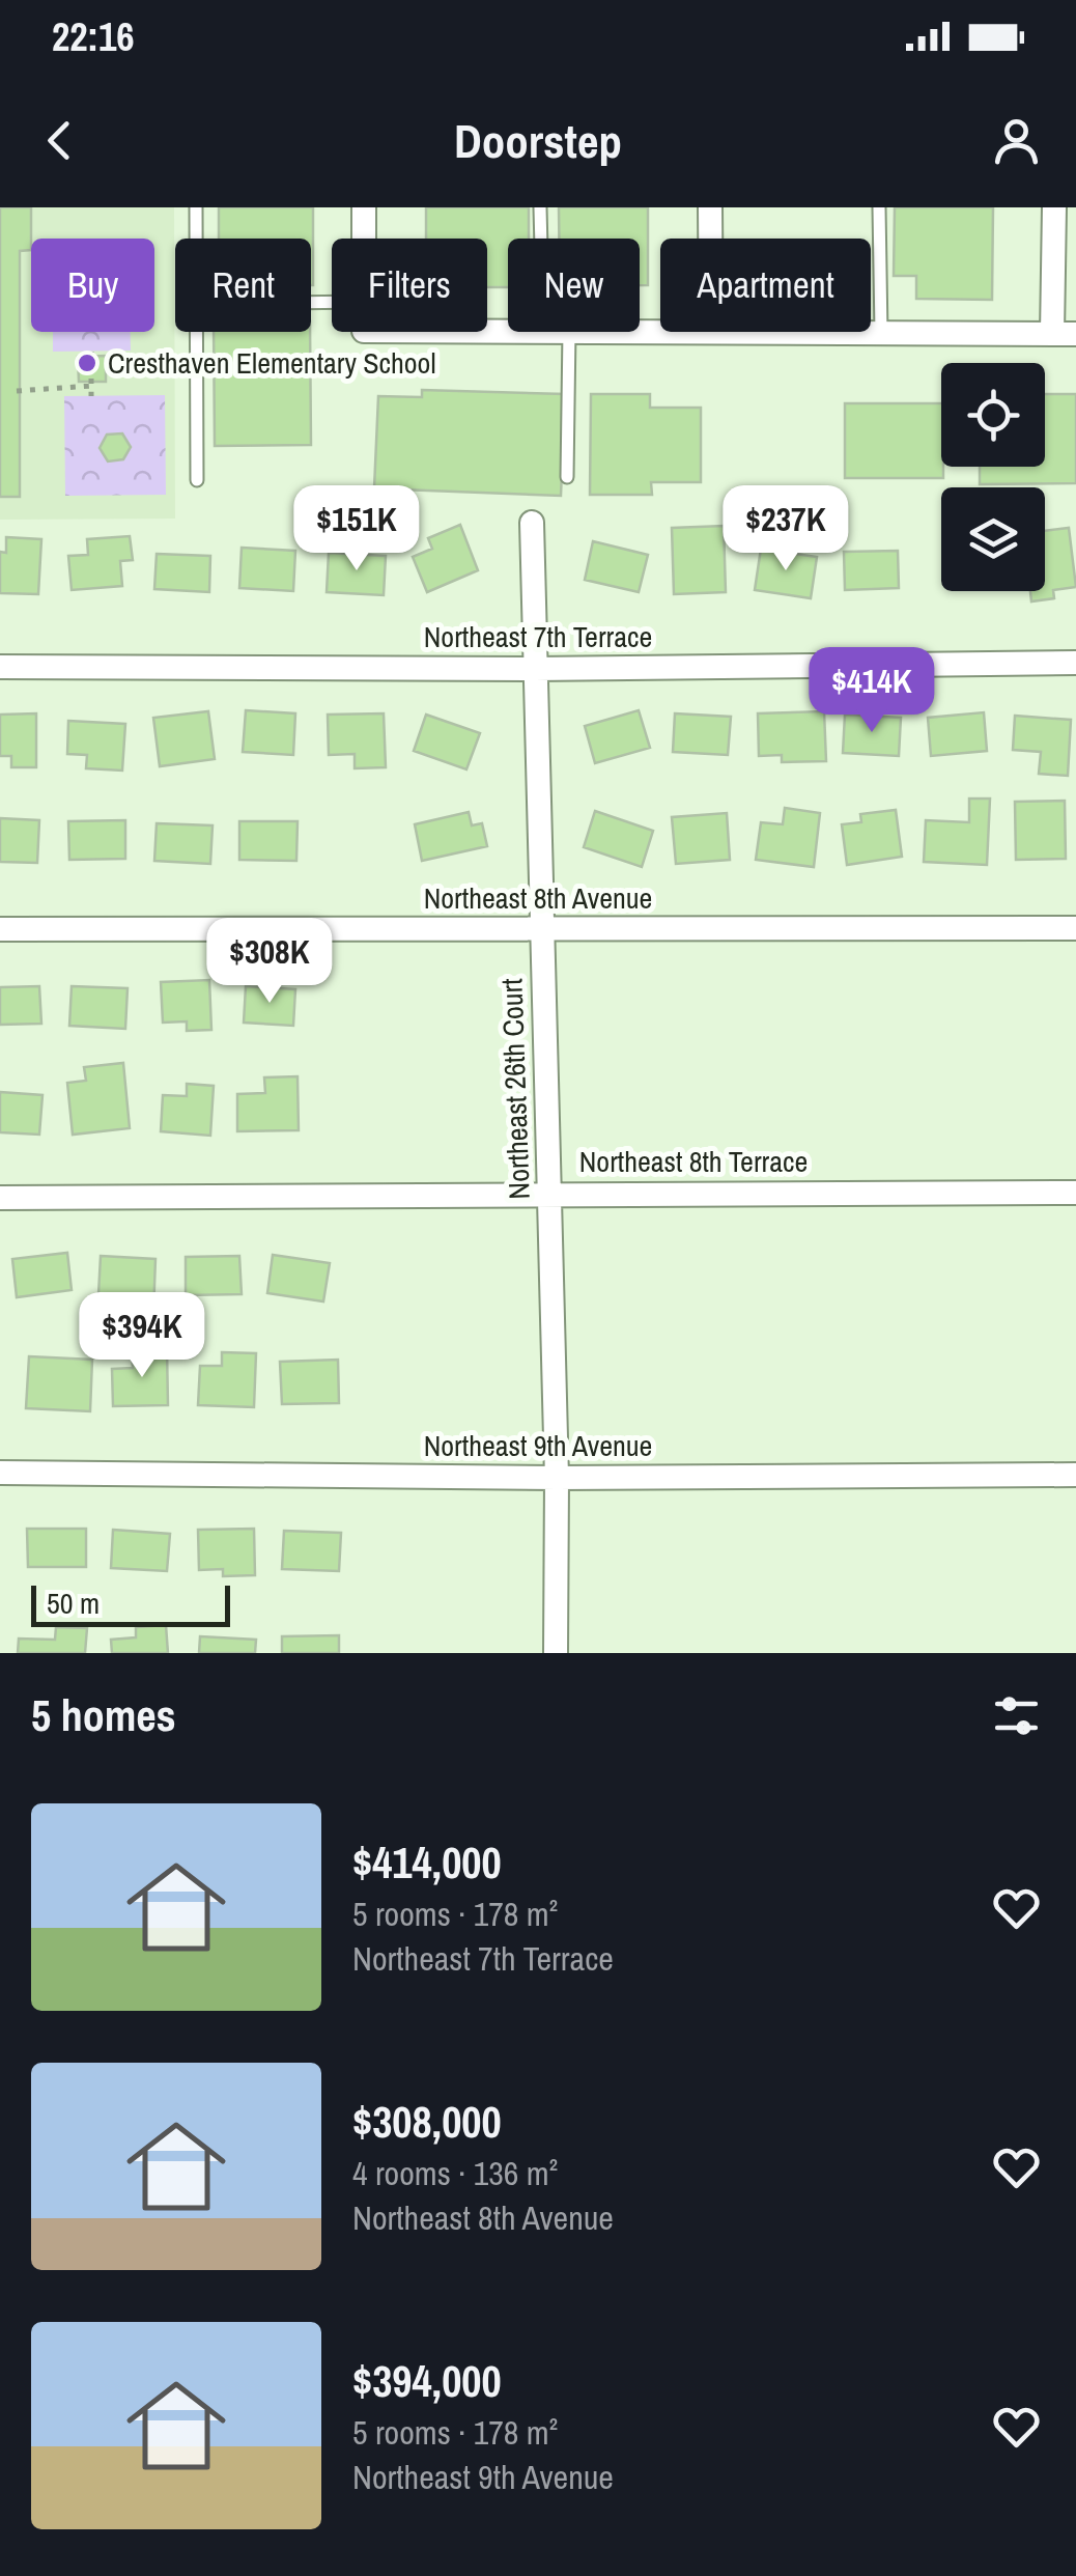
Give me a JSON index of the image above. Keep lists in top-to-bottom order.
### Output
{
  "streets": {
    "street": [
      "Northeast 7th Terrace",
      "Northeast 8th Avenue",
      "Northeast 26th Court",
      "Northeast 8th Terrace",
      "Northeast 9th Avenue"
    ]
  },
  "crossings": [
    ["Northeast 7th Terrace", "Northeast 26th Court"],
    ["Northeast 8th Avenue", "Northeast 26th Court"],
    ["Northeast 26th Court", "Northeast 8th Terrace"],
    ["Northeast 26th Court", "Northeast 9th Avenue"]
  ],
  "places": ["Cresthaven Elementary School"],
  "scale_bar": "50 m",
  "page": {
    "status": "22:16",
    "header": "Doorstep",
    "chip": [
      "Buy",
      "Rent",
      "Filters",
      "New",
      "Apartment"
    ],
    "price": [
      "$151K",
      "$237K",
      "$414K",
      "$308K",
      "$394K"
    ],
    "scale": "50 m",
    "heading": "5 homes",
    "list": [
      {
        "name": "$414,000",
        "note": "5 rooms · 178 m² · Northeast 7th Terrace"
      },
      {
        "name": "$308,000",
        "note": "4 rooms · 136 m² · Northeast 8th Avenue"
      },
      {
        "name": "$394,000",
        "note": "5 rooms · 178 m² · Northeast 9th Avenue"
      }
    ]
  }
}
